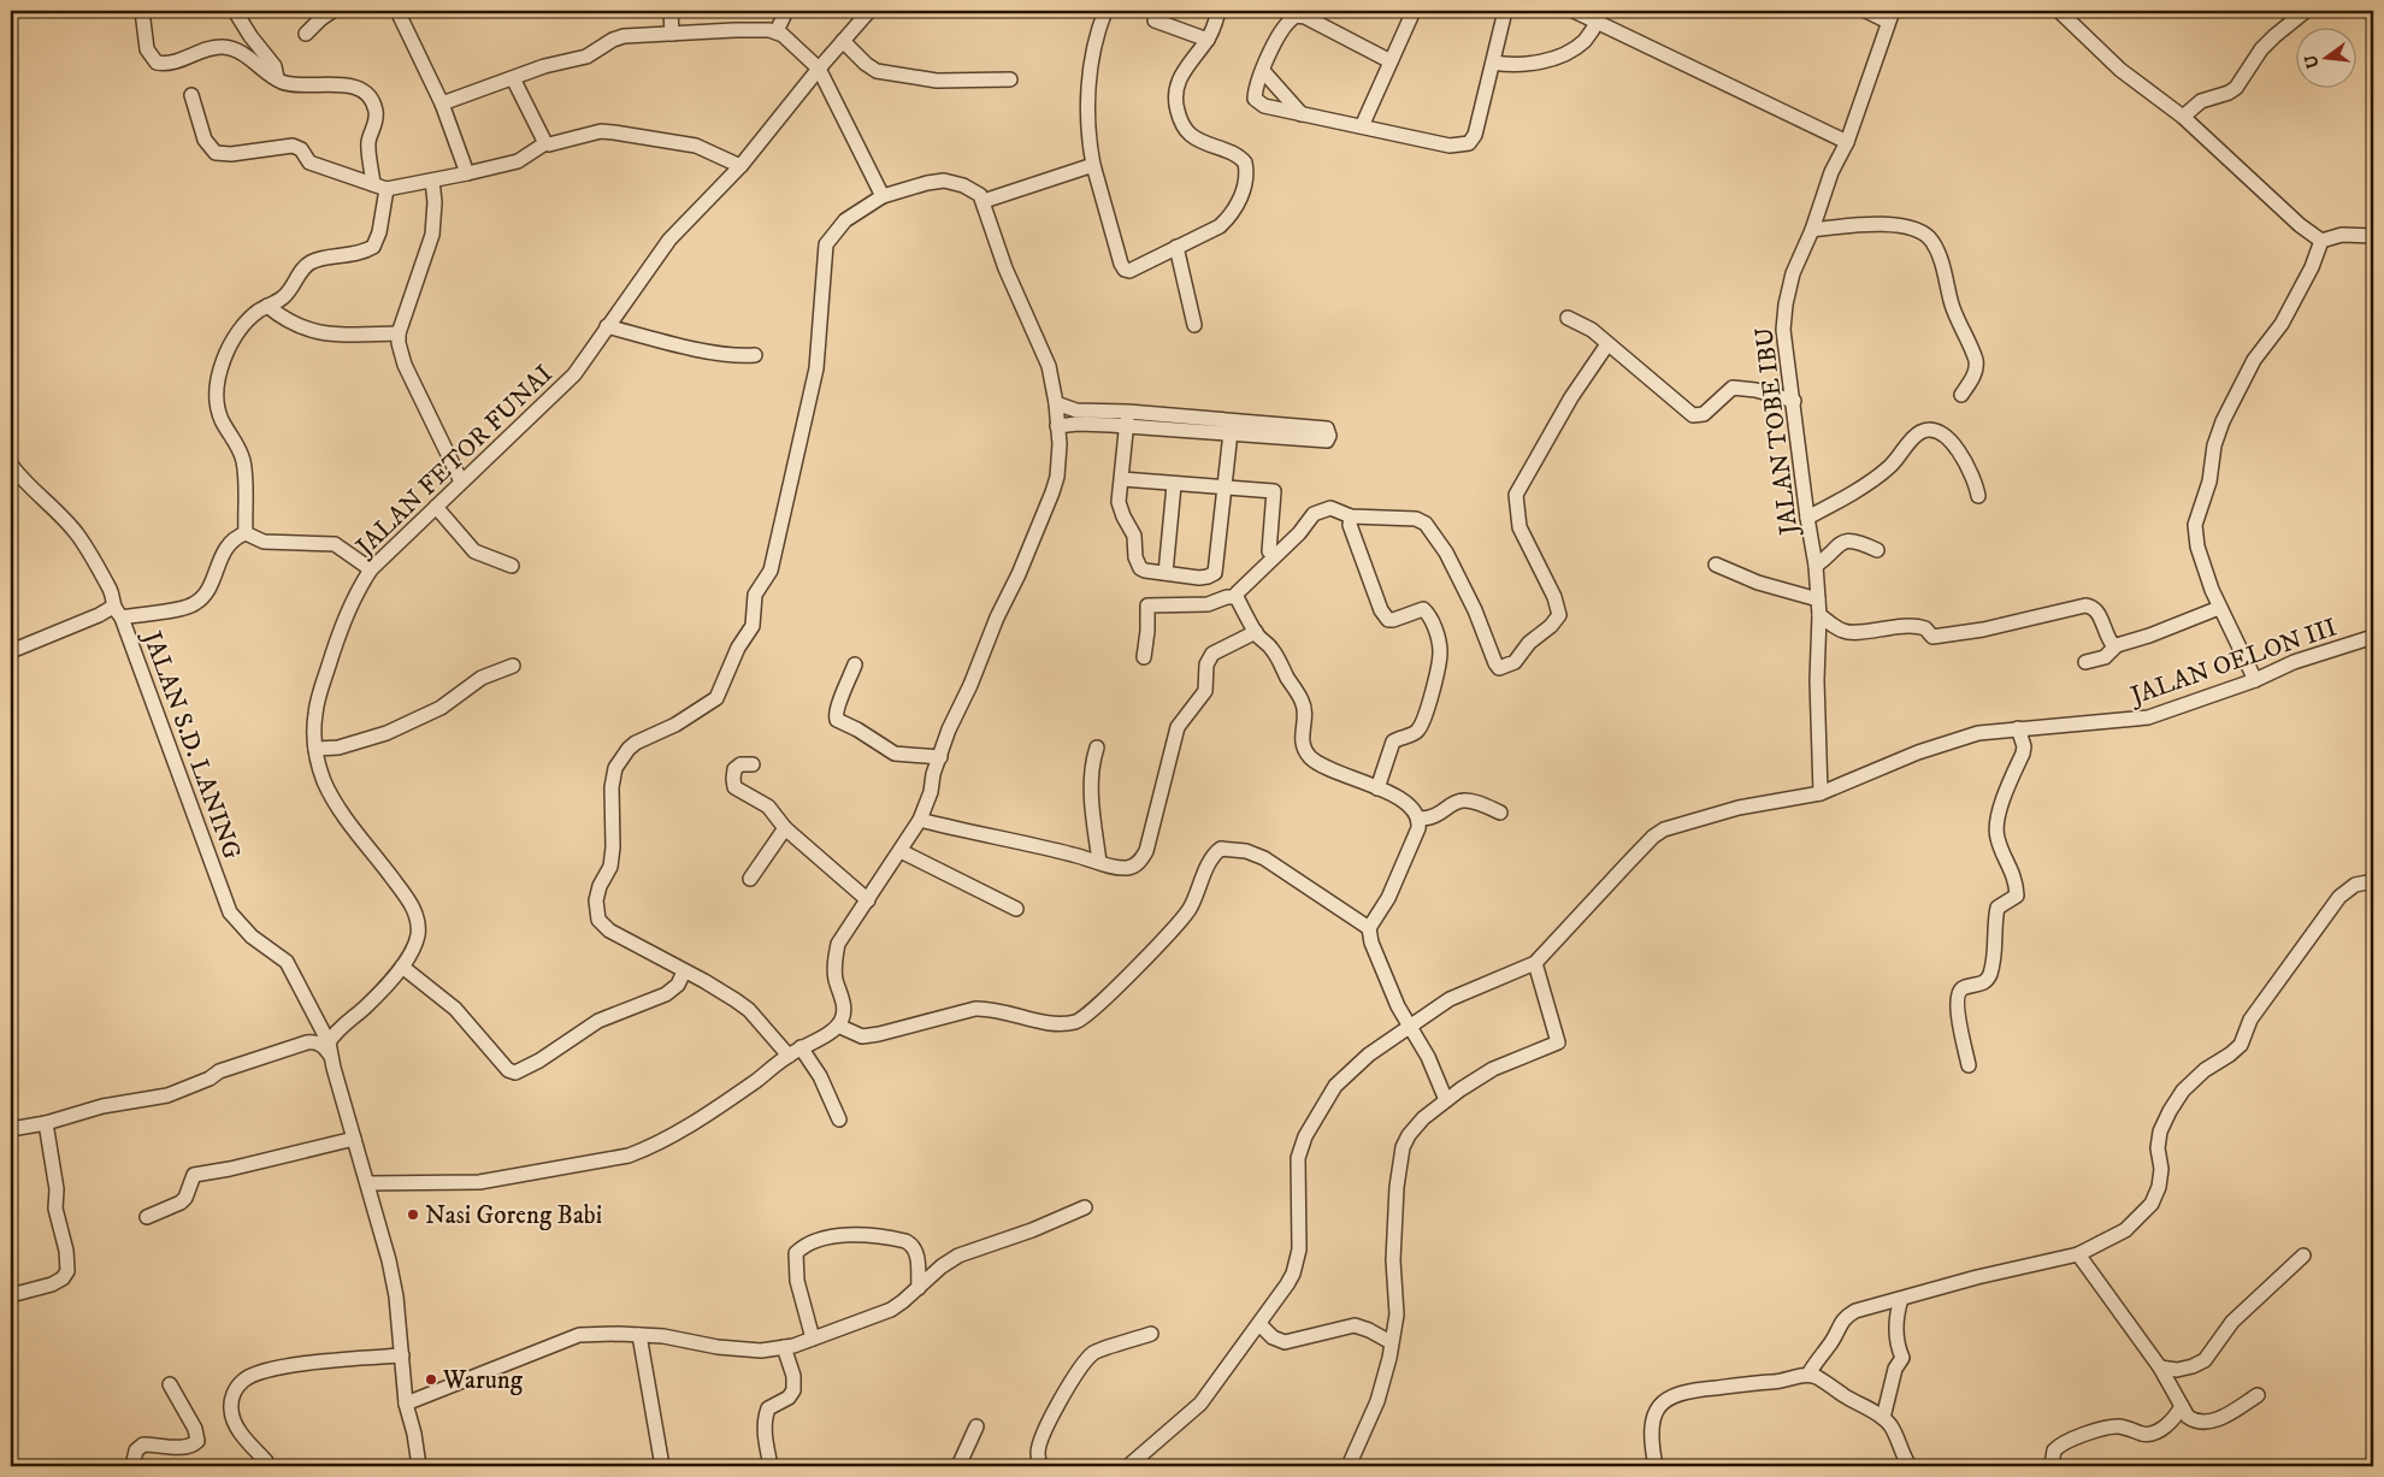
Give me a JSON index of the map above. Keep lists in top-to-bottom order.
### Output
{
  "streets": {
    "street": [
      "JALAN TOBE IBU",
      "JALAN FETOR FUNAI",
      "JALAN OELON III",
      "JALAN S.D. LANING"
    ]
  },
  "crossings": [
    ["JALAN TOBE IBU", "JALAN OELON III"],
    ["JALAN FETOR FUNAI", "JALAN S.D. LANING"]
  ],
  "places": ["Nasi Goreng Babi", "Warung"],
  "north": "left"
}
